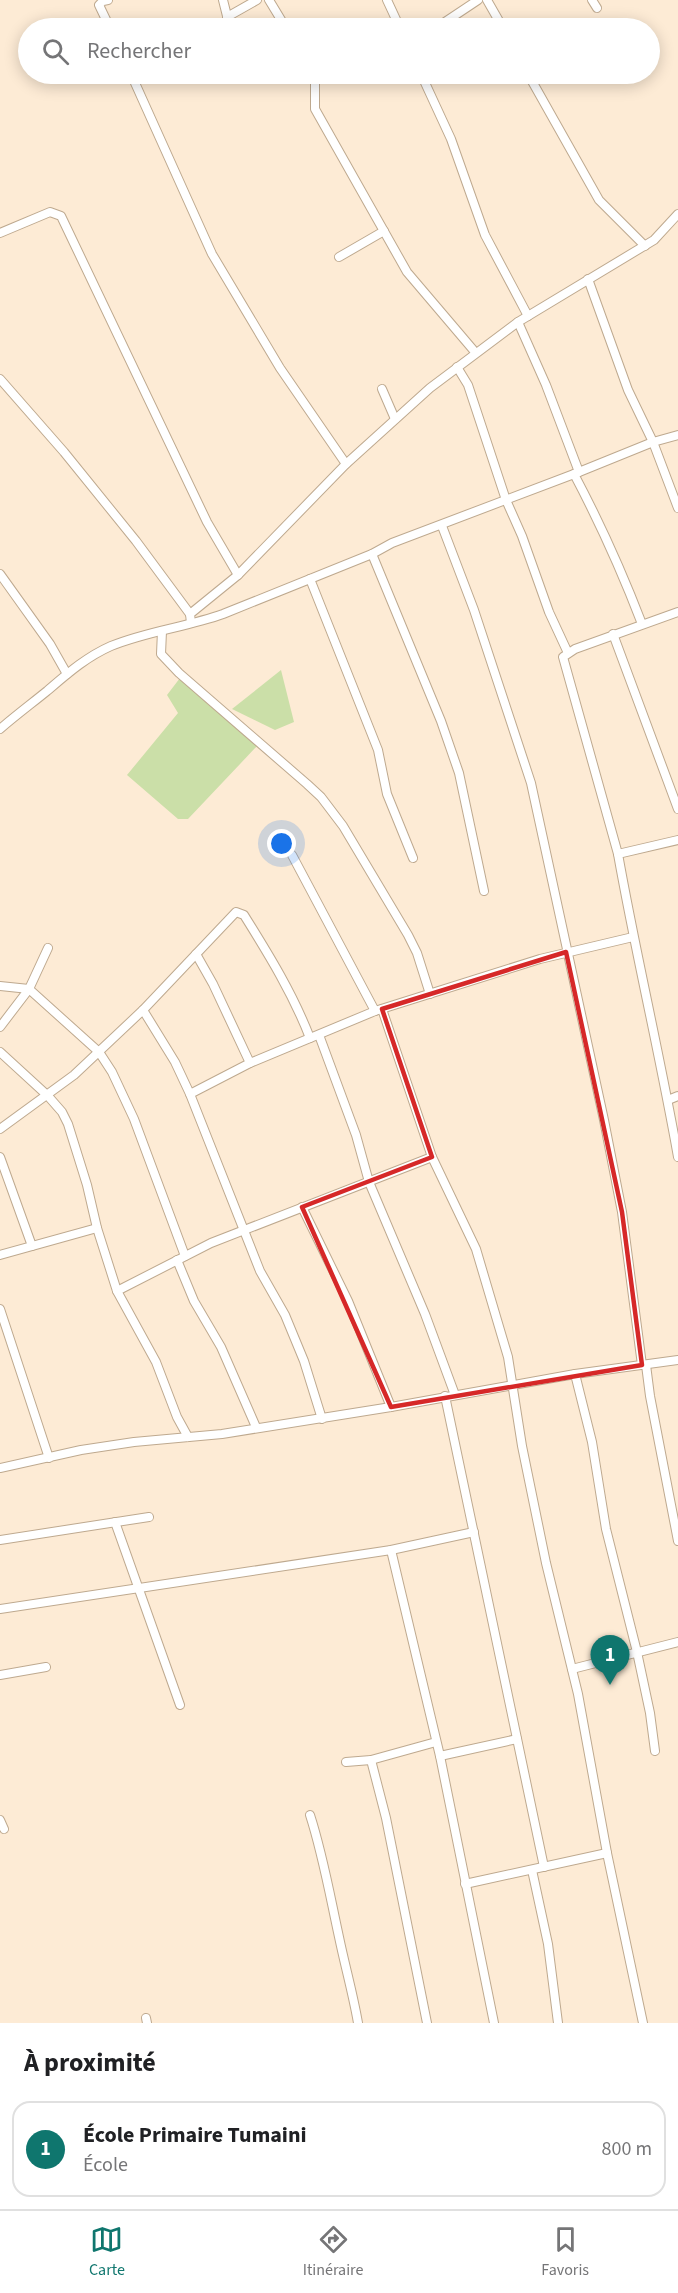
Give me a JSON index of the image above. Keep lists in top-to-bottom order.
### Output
{
  "page": {
    "search": "Rechercher",
    "pins": "1",
    "heading": "À proximité",
    "list": [
      {
        "mark": "1",
        "name": "École Primaire Tumaini",
        "note": "École",
        "value": "800 m"
      }
    ],
    "nav": ["Carte", "Itinéraire", "Favoris"]
  }
}
